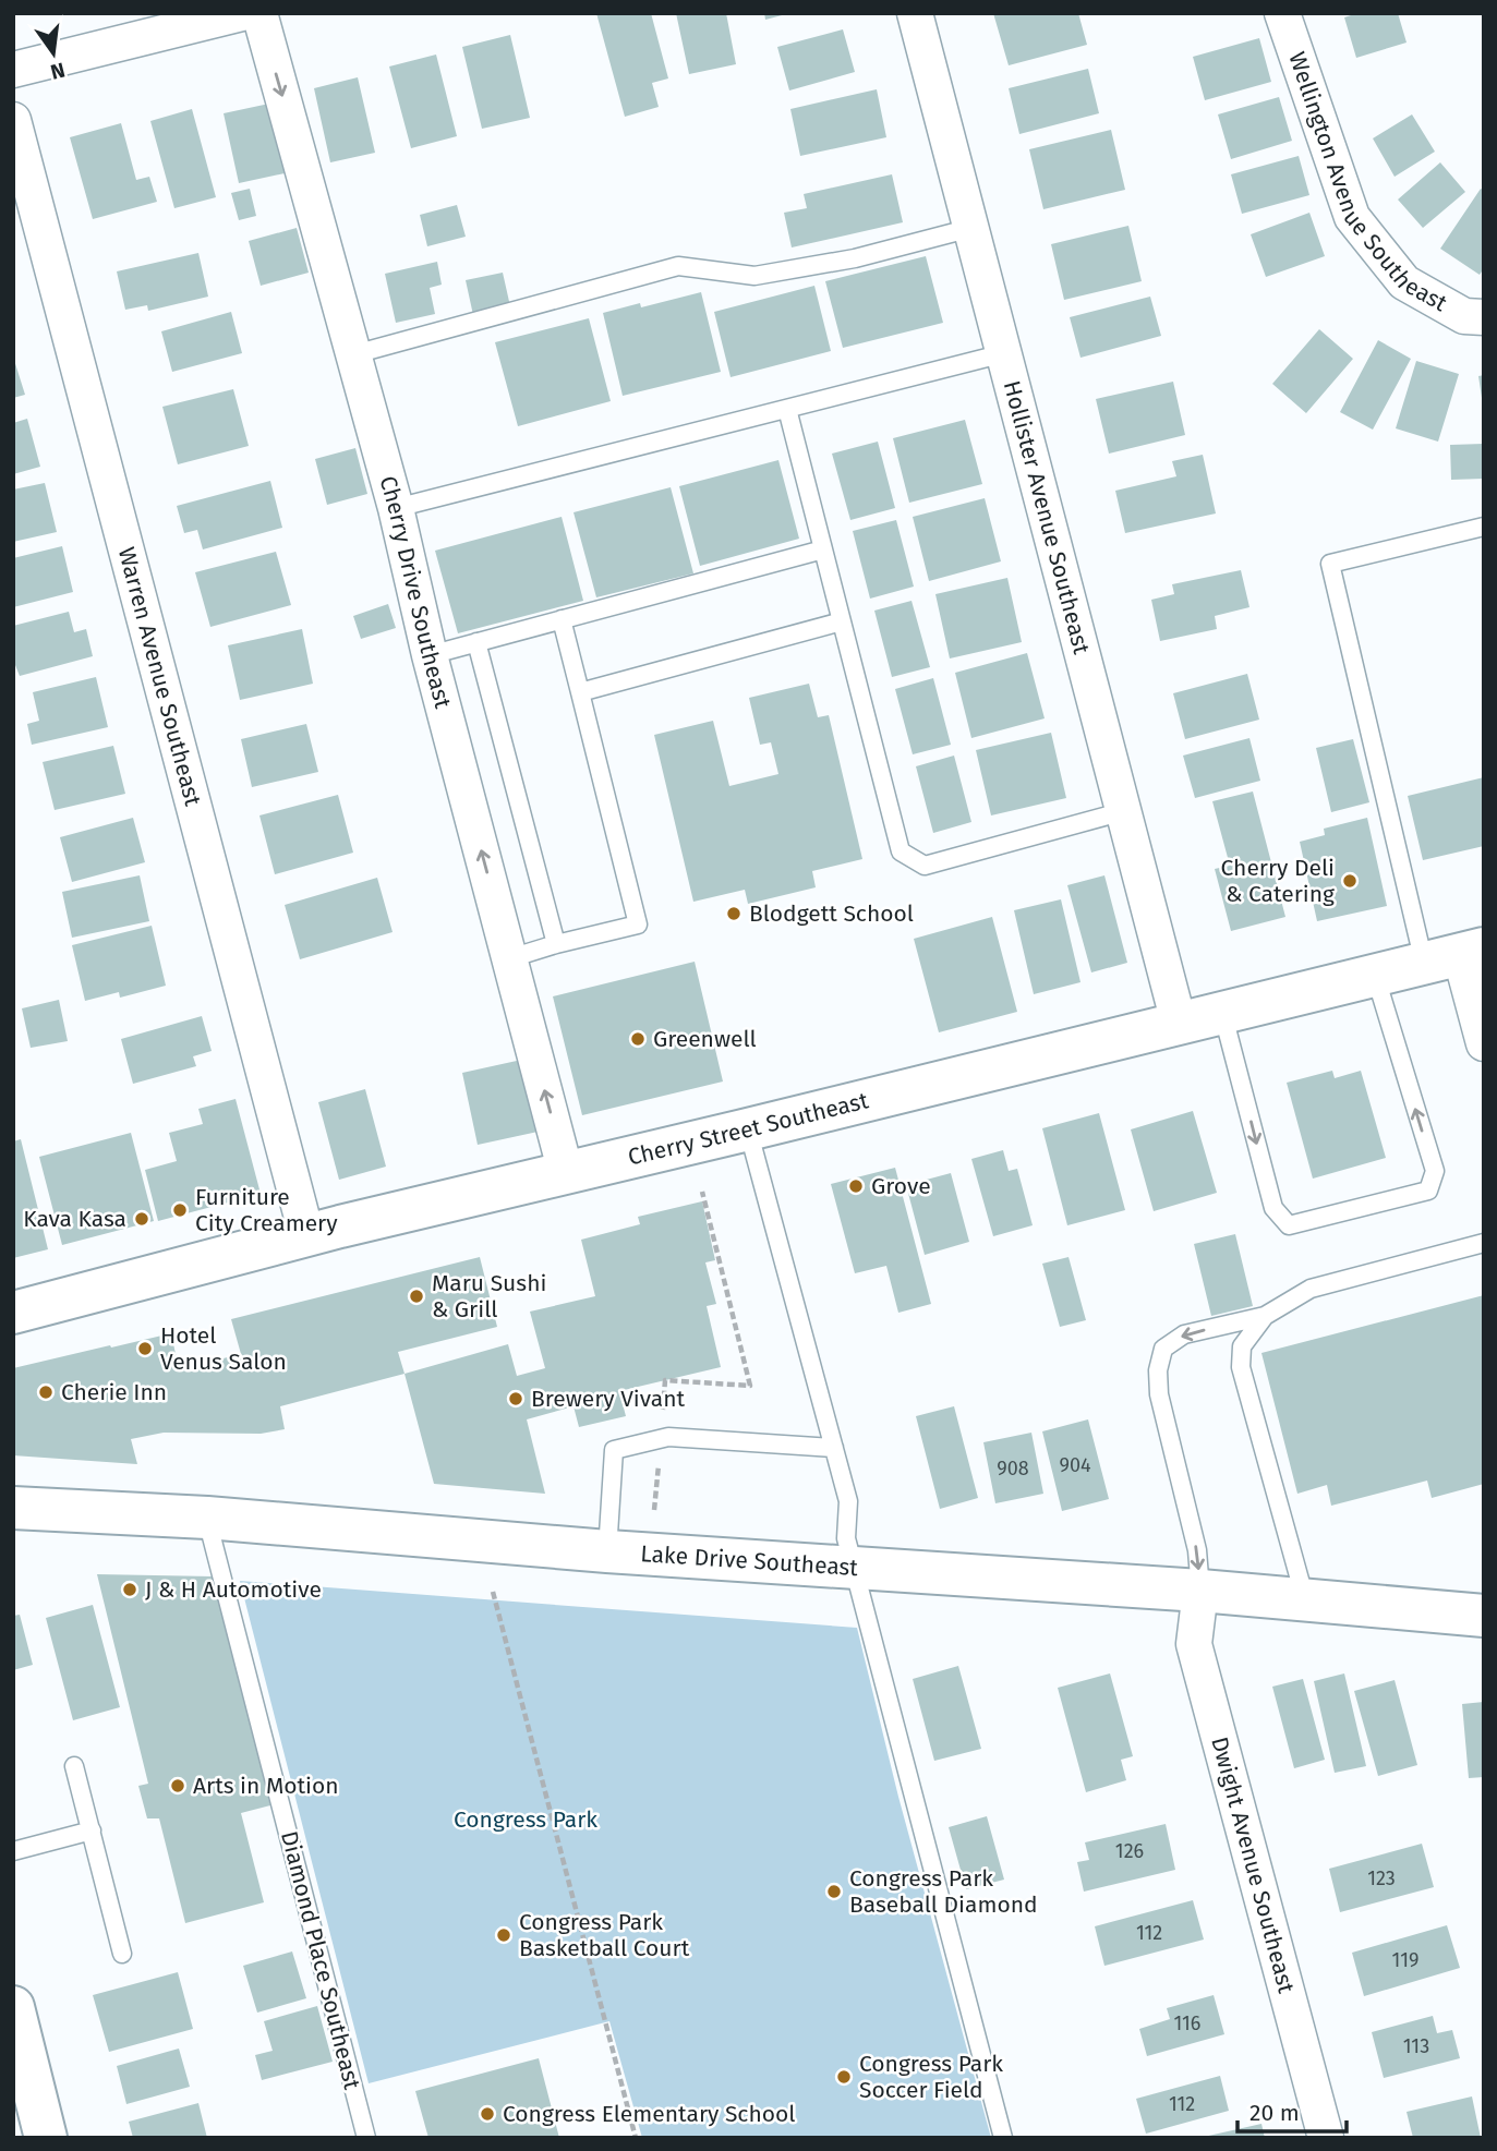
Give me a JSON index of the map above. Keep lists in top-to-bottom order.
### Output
{
  "streets": {
    "street": [
      "Wellington Avenue Southeast",
      "Hollister Avenue Southeast",
      "Cherry Drive Southeast",
      "Warren Avenue Southeast",
      "Cherry Street Southeast",
      "Lake Drive Southeast",
      "Dwight Avenue Southeast"
    ],
    "lane": ["Diamond Place Southeast"]
  },
  "crossings": [
    ["Hollister Avenue Southeast", "Cherry Street Southeast"],
    ["Cherry Drive Southeast", "Cherry Street Southeast"],
    ["Warren Avenue Southeast", "Cherry Street Southeast"],
    ["Lake Drive Southeast", "Dwight Avenue Southeast"],
    ["Lake Drive Southeast", "Diamond Place Southeast"]
  ],
  "parks": ["Congress Park"],
  "places": [
    "Cherry Deli & Catering",
    "Blodgett School",
    "Greenwell",
    "Grove",
    "Furniture City Creamery",
    "Kava Kasa",
    "Maru Sushi & Grill",
    "Hotel Venus Salon",
    "Cherie Inn",
    "Brewery Vivant",
    "J & H Automotive",
    "Arts in Motion",
    "Congress Park Baseball Diamond",
    "Congress Park Basketball Court",
    "Congress Park Soccer Field",
    "Congress Elementary School"
  ],
  "house_numbers": [
    "904",
    "908",
    "126",
    "123",
    "112",
    "119",
    "116",
    "113",
    "112"
  ],
  "scale_bar": "20 m",
  "north": "bottom"
}
